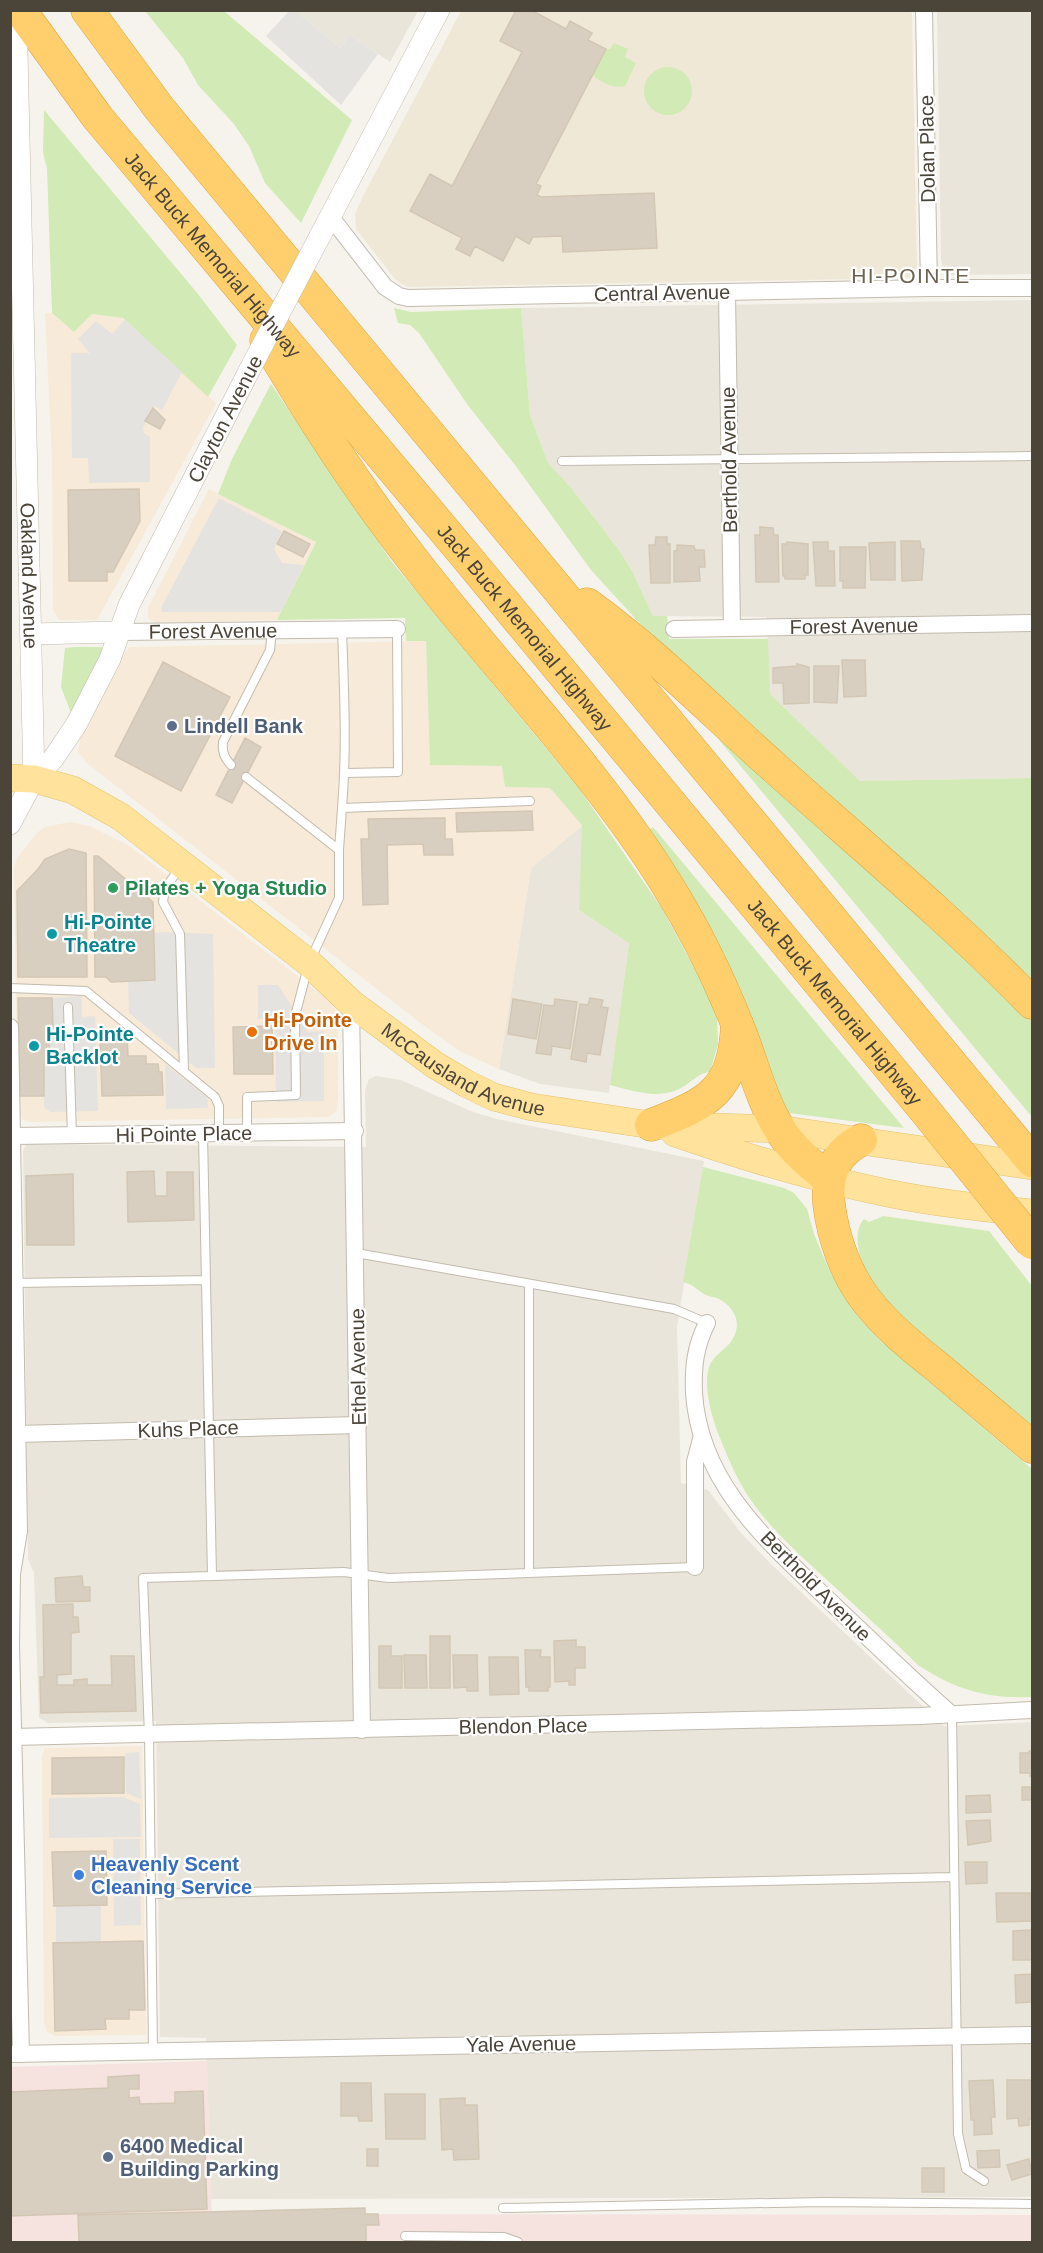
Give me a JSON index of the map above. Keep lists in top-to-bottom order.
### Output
{
  "streets": {
    "highway": ["Jack Buck Memorial Highway"],
    "main road": ["McCausland Avenue"],
    "street": [
      "Dolan Place",
      "Central Avenue",
      "Clayton Avenue",
      "Berthold Avenue",
      "Oakland Avenue",
      "Forest Avenue",
      "Hi Pointe Place",
      "Ethel Avenue",
      "Kuhs Place",
      "Blendon Place",
      "Yale Avenue"
    ]
  },
  "crossings": [
    ["Dolan Place", "Central Avenue"],
    ["Jack Buck Memorial Highway", "Oakland Avenue"],
    ["Central Avenue", "Clayton Avenue"],
    ["Central Avenue", "Berthold Avenue"],
    ["Clayton Avenue", "Oakland Avenue"],
    ["Clayton Avenue", "Forest Avenue"],
    ["Clayton Avenue", "McCausland Avenue"],
    ["Berthold Avenue", "Forest Avenue"],
    ["Berthold Avenue", "Blendon Place"],
    ["Oakland Avenue", "Forest Avenue"],
    ["Oakland Avenue", "McCausland Avenue"],
    ["McCausland Avenue", "Ethel Avenue"],
    ["Hi Pointe Place", "Ethel Avenue"],
    ["Ethel Avenue", "Kuhs Place"],
    ["Ethel Avenue", "Blendon Place"]
  ],
  "districts": ["HI-POINTE"],
  "places": [
    "Lindell Bank",
    "Pilates + Yoga Studio",
    "Hi-Pointe Theatre",
    "Hi-Pointe Drive In",
    "Hi-Pointe Backlot",
    "Heavenly Scent Cleaning Service",
    "6400 Medical Building Parking"
  ]
}
